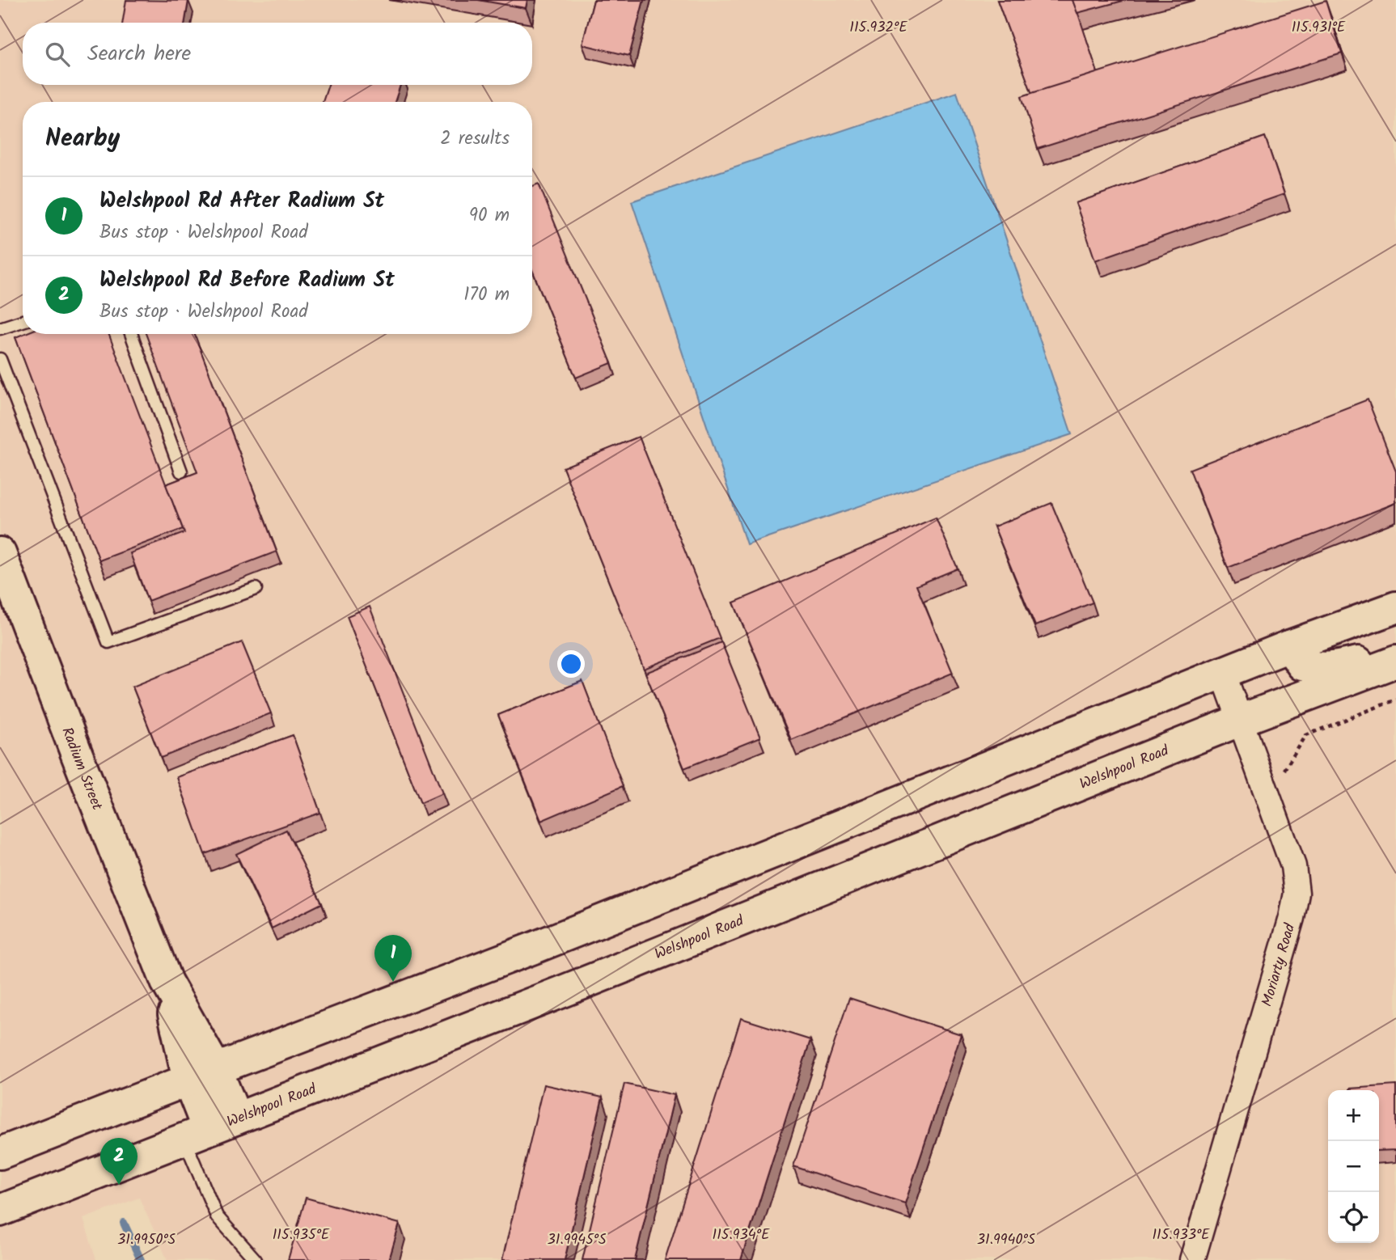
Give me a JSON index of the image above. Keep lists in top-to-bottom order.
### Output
{
  "streets": {
    "main road": ["Welshpool Road", "Radium Street"],
    "street": ["Moriarty Road"]
  },
  "crossings": [
    ["Welshpool Road", "Radium Street"],
    ["Welshpool Road", "Moriarty Road"]
  ],
  "page": {
    "search": "Search here",
    "heading": ["Nearby", "2 results"],
    "list": [
      {
        "mark": "1",
        "name": "Welshpool Rd After Radium St",
        "note": "Bus stop · Welshpool Road",
        "value": "90 m"
      },
      {
        "mark": "2",
        "name": "Welshpool Rd Before Radium St",
        "note": "Bus stop · Welshpool Road",
        "value": "170 m"
      }
    ],
    "pins": ["1", "2"],
    "map_buttons": ["+", "−"]
  },
  "coordinates": [
    "115.932°E",
    "115.931°E",
    "115.935°E",
    "115.934°E",
    "115.933°E",
    "31.9950°S",
    "31.9945°S",
    "31.9940°S"
  ]
}
